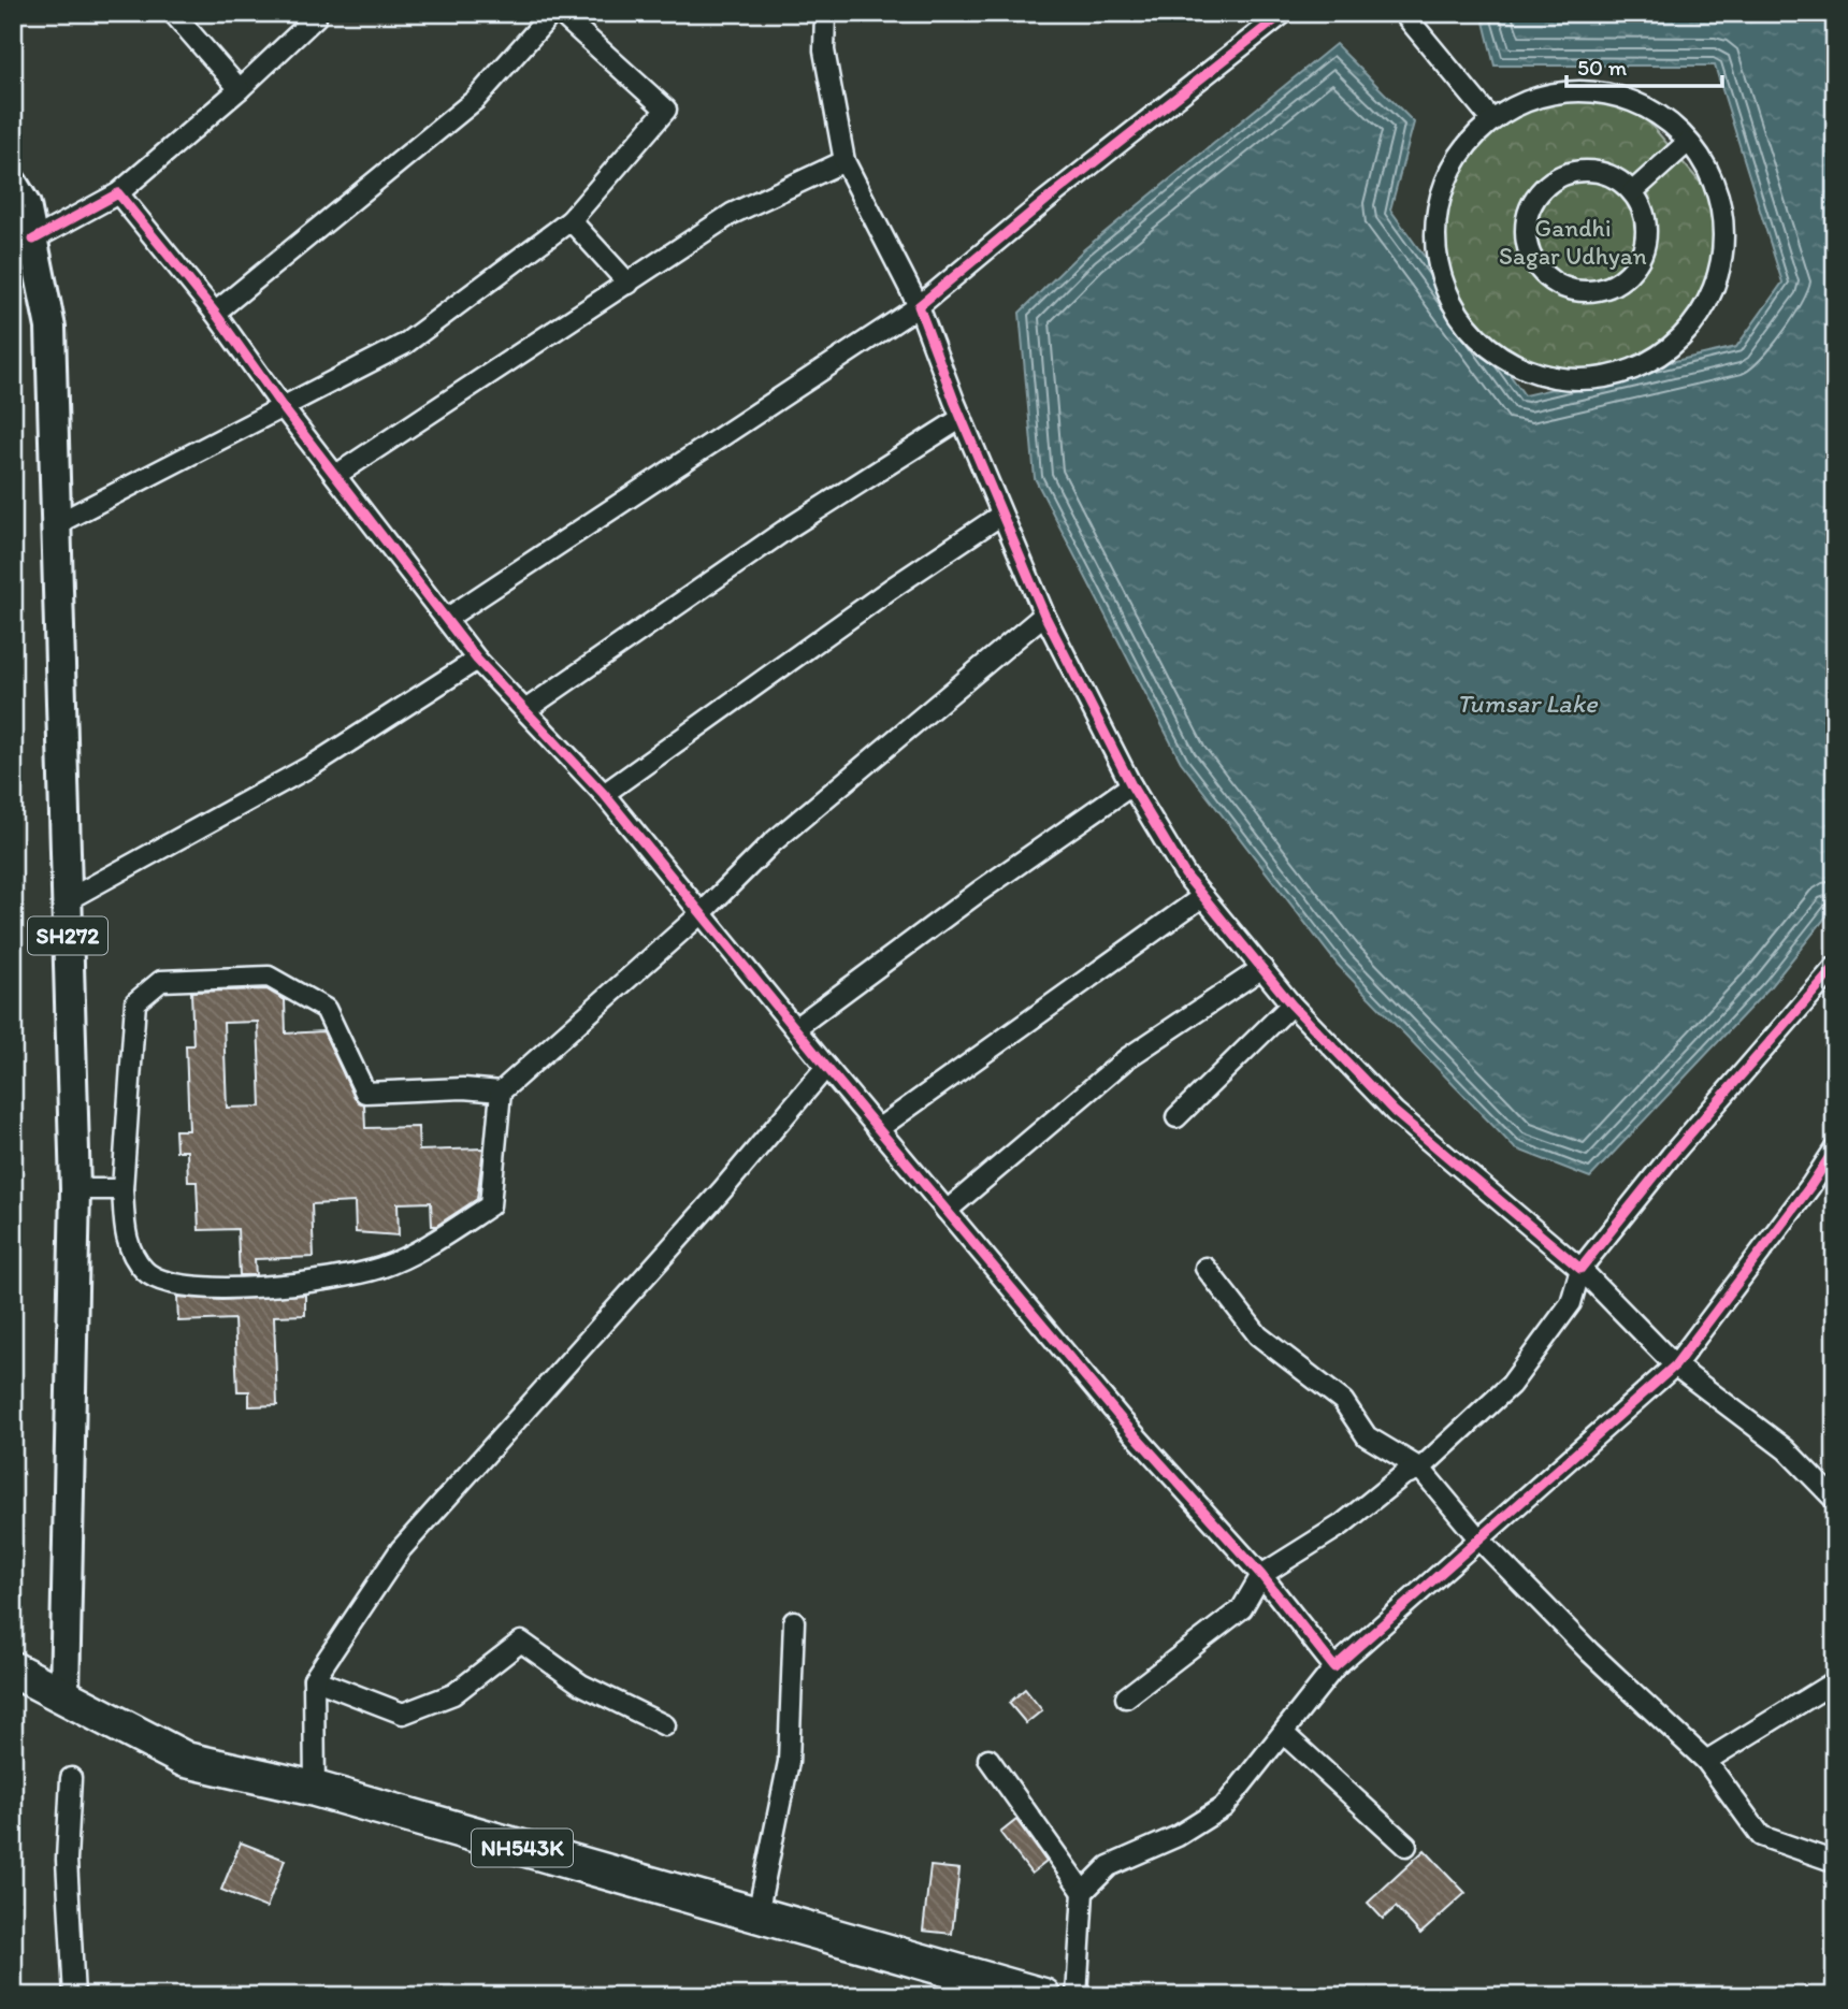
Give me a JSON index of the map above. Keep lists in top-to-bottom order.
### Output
{
  "streets": {
    "highway": ["NH543K"],
    "main road": ["SH272"]
  },
  "crossings": [
    ["SH272", "NH543K"]
  ],
  "water": ["Tumsar Lake"],
  "parks": ["Gandhi Sagar Udhyan"],
  "scale_bar": "50 m"
}
